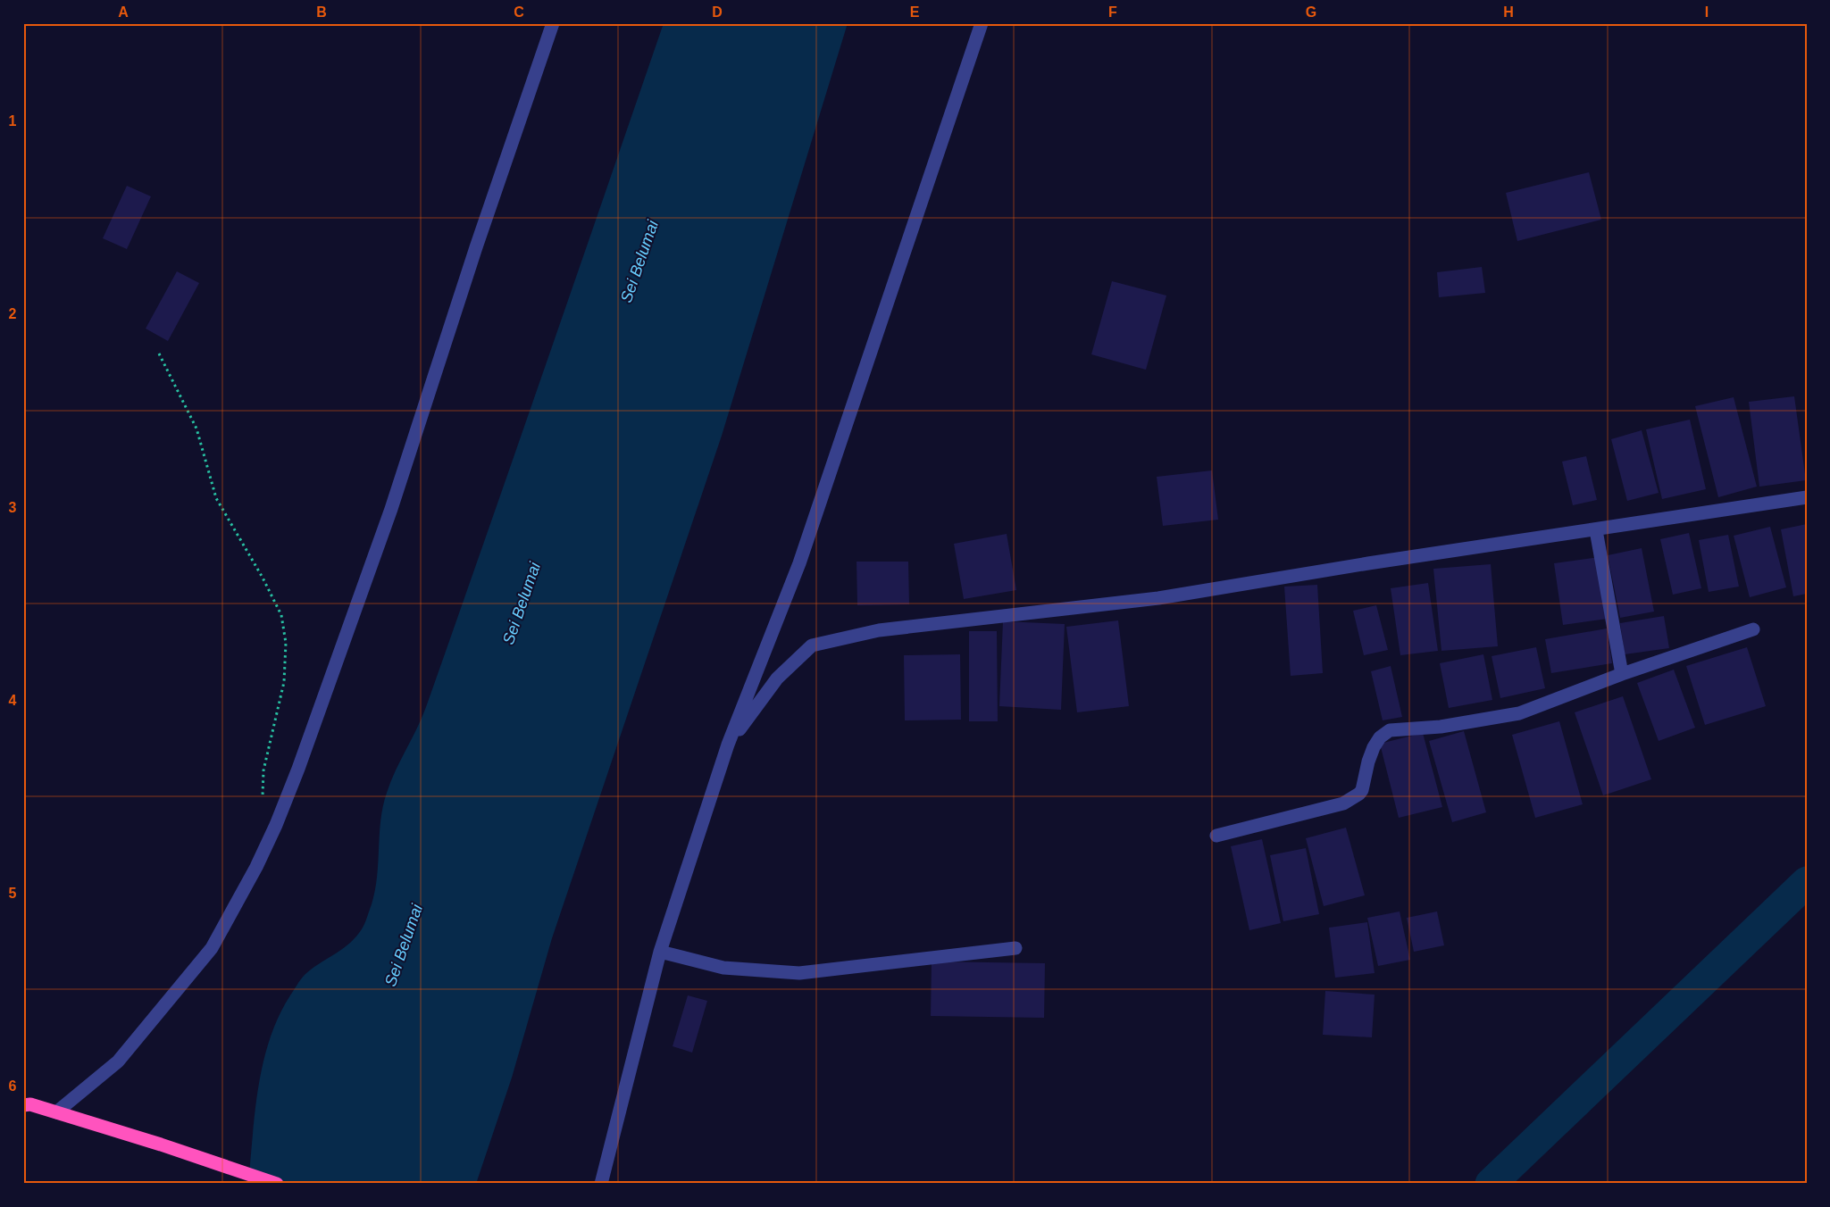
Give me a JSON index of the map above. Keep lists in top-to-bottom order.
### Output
{
  "water": ["Sei Belumai"],
  "grid": {
    "columns": [
      "A",
      "B",
      "C",
      "D",
      "E",
      "F",
      "G",
      "H",
      "I"
    ],
    "rows": [
      "1",
      "2",
      "3",
      "4",
      "5",
      "6"
    ]
  }
}
